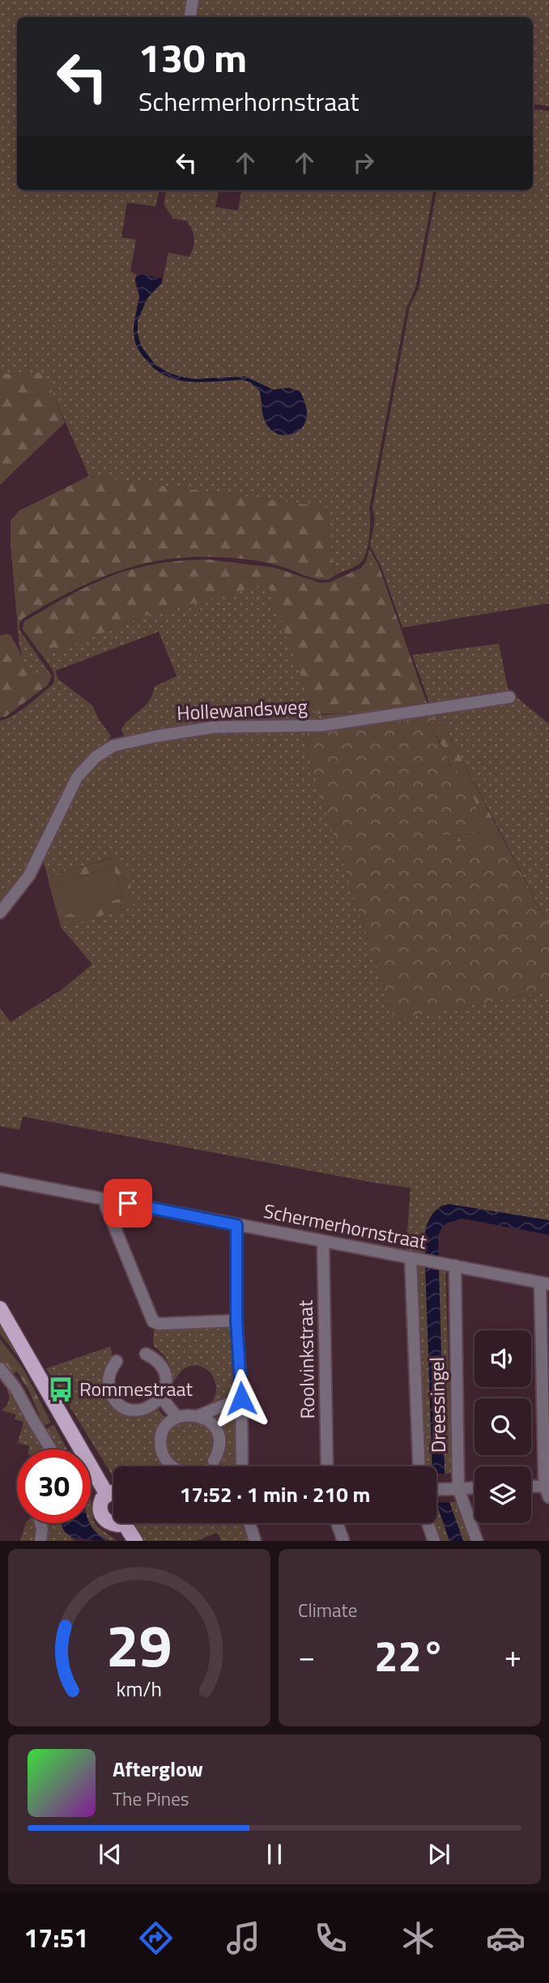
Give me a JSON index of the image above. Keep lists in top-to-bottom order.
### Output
{
  "streets": {
    "street": [
      "Hollewandsweg",
      "Schermerhornstraat",
      "Roolvinkstraat",
      "Dreessingel"
    ]
  },
  "crossings": [
    ["Schermerhornstraat", "Roolvinkstraat"],
    ["Schermerhornstraat", "Dreessingel"]
  ],
  "places": {
    "bus stop": ["Rommestraat"]
  },
  "page": {
    "turn": ["130 m", "Schermerhornstraat"],
    "limit": "30",
    "trip": "17:52 · 1 min · 210 m",
    "tile": "Climate",
    "heat": ["−", "22°", "+"],
    "song": ["Afterglow", "The Pines"],
    "tabs": "17:51",
    "gauge": ["29", "km/h"]
  }
}
